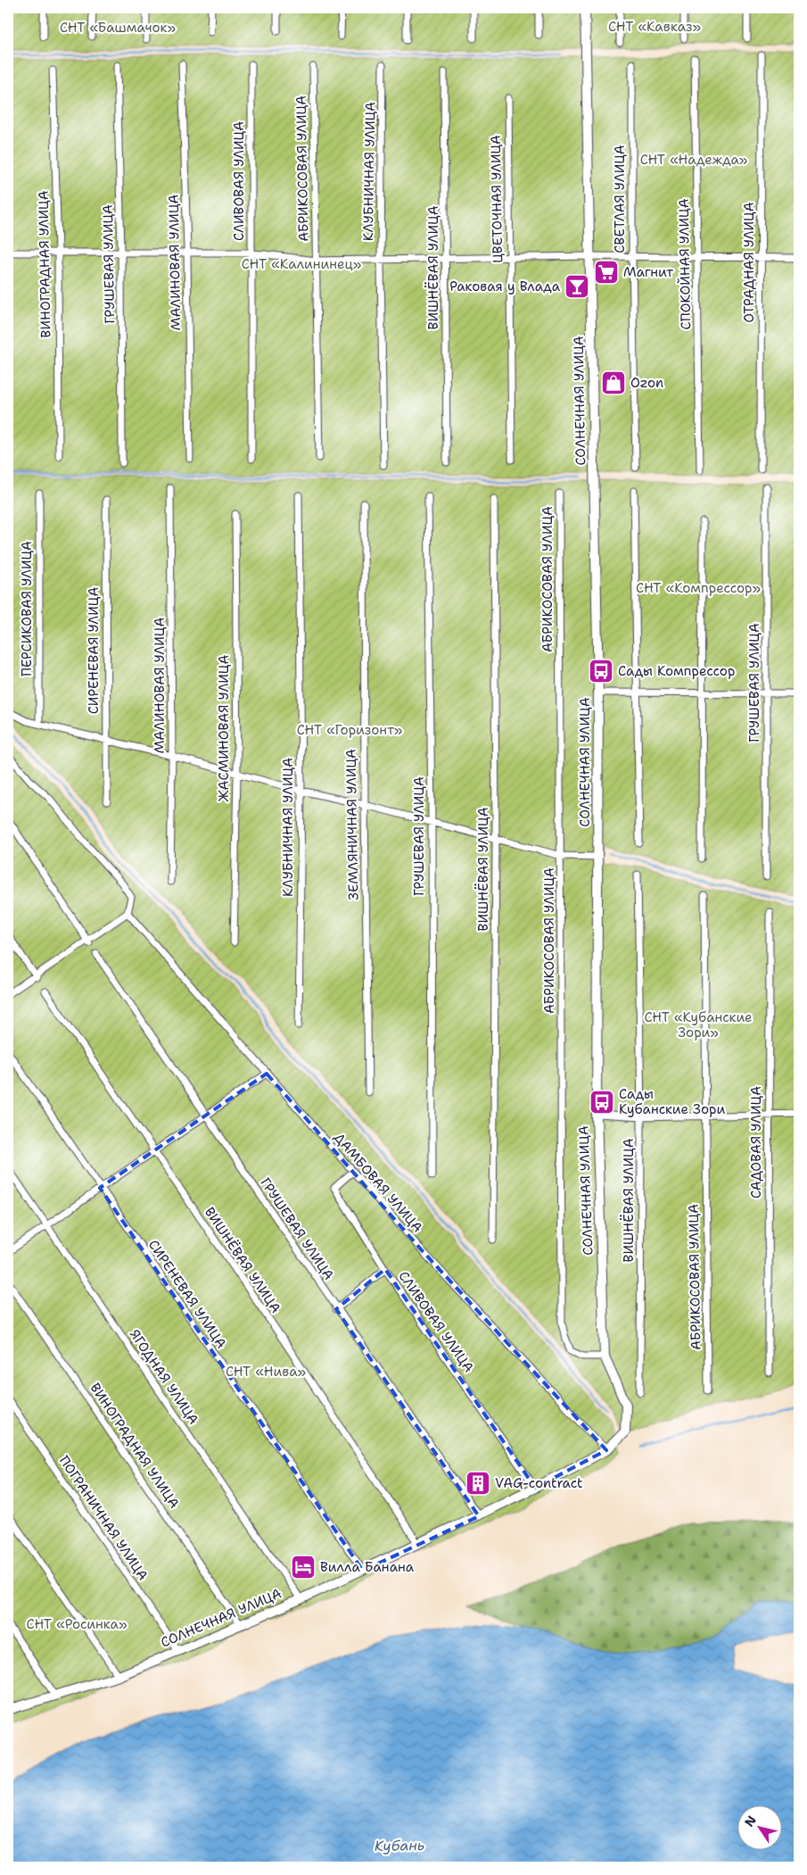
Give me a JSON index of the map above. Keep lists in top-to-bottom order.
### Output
{
  "streets": {
    "street": [
      "АБРИКОСОВАЯ УЛИЦА",
      "КЛУБНИЧНАЯ УЛИЦА",
      "СЛИВОВАЯ УЛИЦА",
      "ЦВЕТОЧНАЯ УЛИЦА",
      "СВЕТЛАЯ УЛИЦА",
      "МАЛИНОВАЯ УЛИЦА",
      "ОТРАДНАЯ УЛИЦА",
      "ВИНОГРАДНАЯ УЛИЦА",
      "ГРУШЕВАЯ УЛИЦА",
      "СПОКОЙНАЯ УЛИЦА",
      "ВИШНЁВАЯ УЛИЦА",
      "СОЛНЕЧНАЯ УЛИЦА",
      "ПЕРСИКОВАЯ УЛИЦА",
      "СИРЕНЕВАЯ УЛИЦА",
      "ЖАСМИНОВАЯ УЛИЦА",
      "ЗЕМЛЯНИЧНАЯ УЛИЦА",
      "САДОВАЯ УЛИЦА",
      "ДАМБОВАЯ УЛИЦА",
      "ЯГОДНАЯ УЛИЦА",
      "ПОГРАНИЧНАЯ УЛИЦА"
    ]
  },
  "crossings": [
    ["АБРИКОСОВАЯ УЛИЦА", "СОЛНЕЧНАЯ УЛИЦА"],
    ["СЛИВОВАЯ УЛИЦА", "СОЛНЕЧНАЯ УЛИЦА"],
    ["СЛИВОВАЯ УЛИЦА", "ДАМБОВАЯ УЛИЦА"],
    ["ВИНОГРАДНАЯ УЛИЦА", "СОЛНЕЧНАЯ УЛИЦА"],
    ["ГРУШЕВАЯ УЛИЦА", "СОЛНЕЧНАЯ УЛИЦА"],
    ["ВИШНЁВАЯ УЛИЦА", "СОЛНЕЧНАЯ УЛИЦА"],
    ["СОЛНЕЧНАЯ УЛИЦА", "СИРЕНЕВАЯ УЛИЦА"],
    ["СОЛНЕЧНАЯ УЛИЦА", "ДАМБОВАЯ УЛИЦА"],
    ["СОЛНЕЧНАЯ УЛИЦА", "ЯГОДНАЯ УЛИЦА"],
    ["СОЛНЕЧНАЯ УЛИЦА", "ПОГРАНИЧНАЯ УЛИЦА"]
  ],
  "water": ["Кубань"],
  "parks": [
    "СНТ «Кавказ»",
    "СНТ «Башмачок»",
    "СНТ «Надежда»",
    "СНТ «Калининец»",
    "СНТ «Компрессор»",
    "СНТ «Горизонт»",
    "СНТ «Кубанские Зори»",
    "СНТ «Нива»",
    "СНТ «Росинка»"
  ],
  "places": {
    "supermarket": ["Магнит"],
    "bar": ["Раковая у Влада"],
    "shop": ["Ozon"],
    "bus stop": ["Сады Компрессор", "Сады Кубанские Зори"],
    "building": ["VAG-contract"],
    "hotel": ["Вилла Банана"]
  },
  "north": "top left"
}
